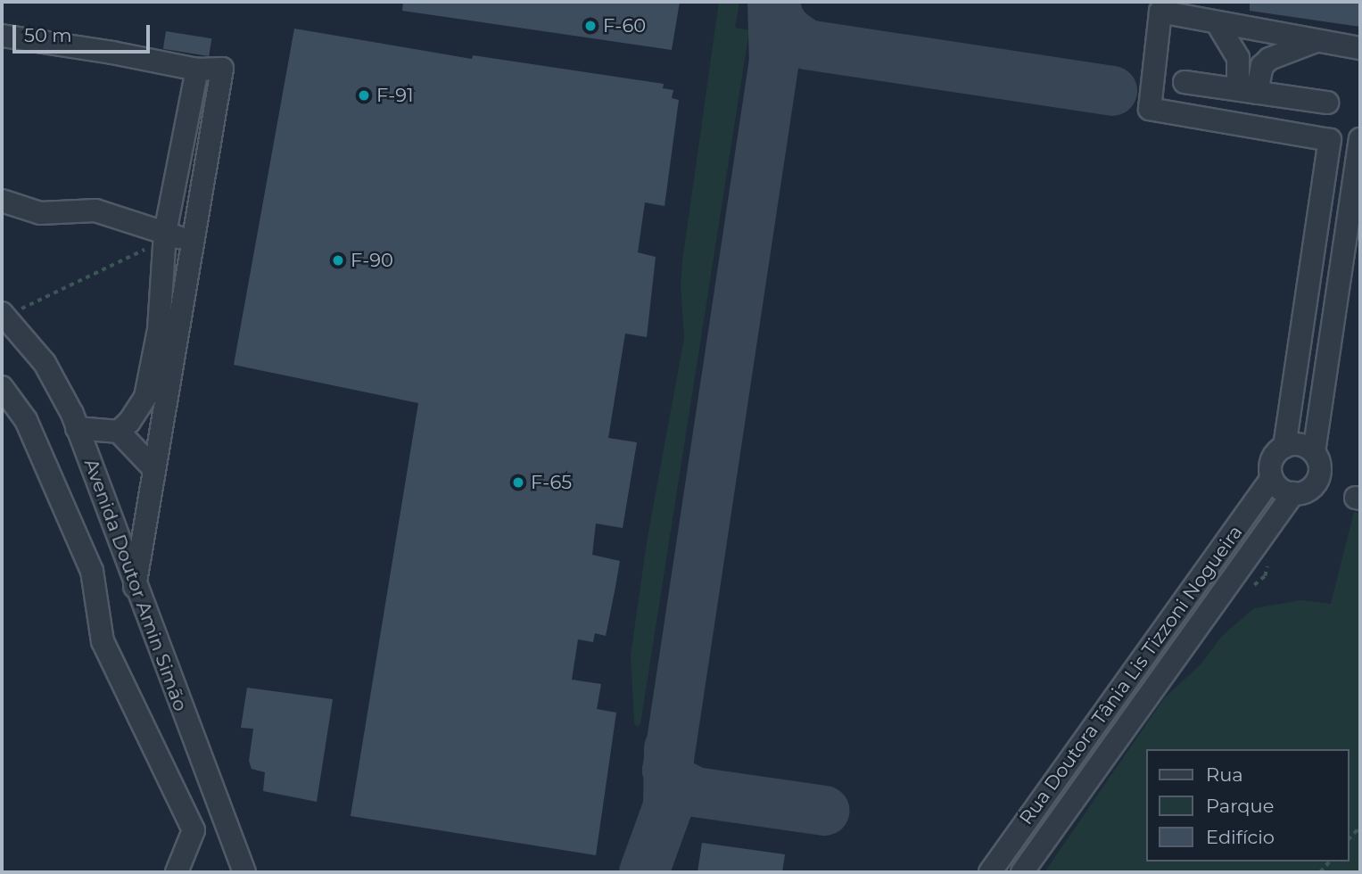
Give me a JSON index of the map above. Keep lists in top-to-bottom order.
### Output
{
  "streets": {
    "street": ["Avenida Doutor Amin Simão", "Rua Doutora Tânia Lis Tizzoni Nogueira"]
  },
  "places": [
    "F-60",
    "F-91",
    "F-90",
    "F-65"
  ],
  "legend": ["Rua", "Parque", "Edifício"],
  "scale_bar": "50 m"
}
